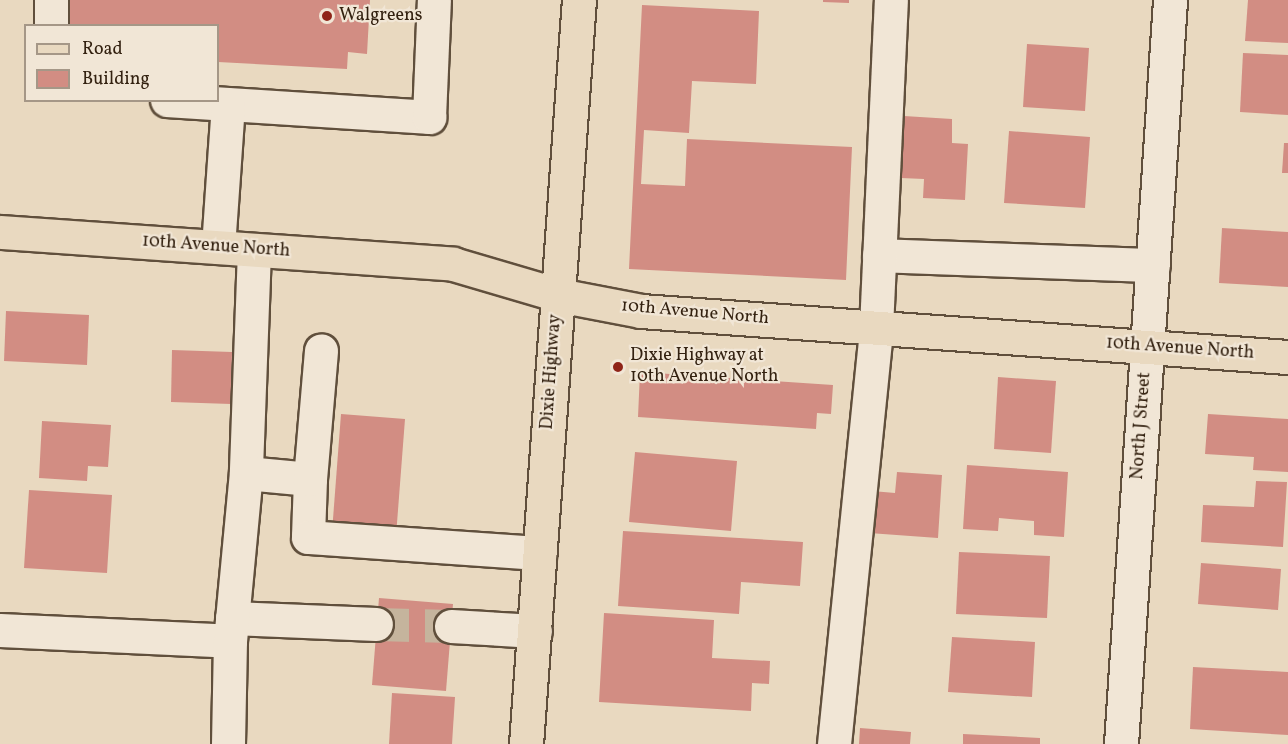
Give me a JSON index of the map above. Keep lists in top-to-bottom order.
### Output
{
  "streets": {
    "main road": ["10th Avenue North", "Dixie Highway"],
    "street": ["North J Street"]
  },
  "crossings": [
    ["10th Avenue North", "Dixie Highway"],
    ["10th Avenue North", "North J Street"]
  ],
  "places": ["Walgreens", "Dixie Highway at 10th Avenue North"],
  "legend": ["Road", "Building"]
}
